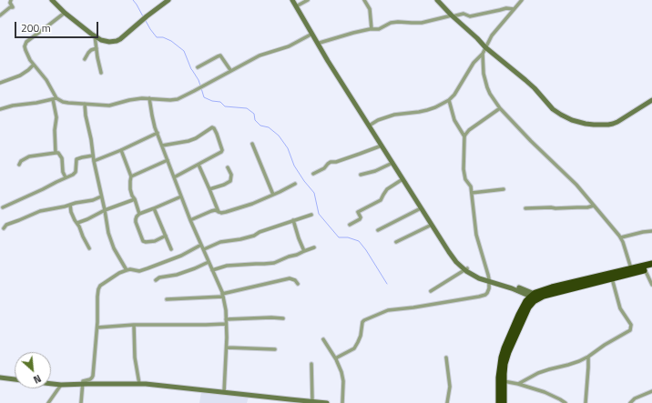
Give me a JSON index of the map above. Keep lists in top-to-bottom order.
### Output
{
  "scale_bar": "200 m",
  "north": "bottom right"
}
